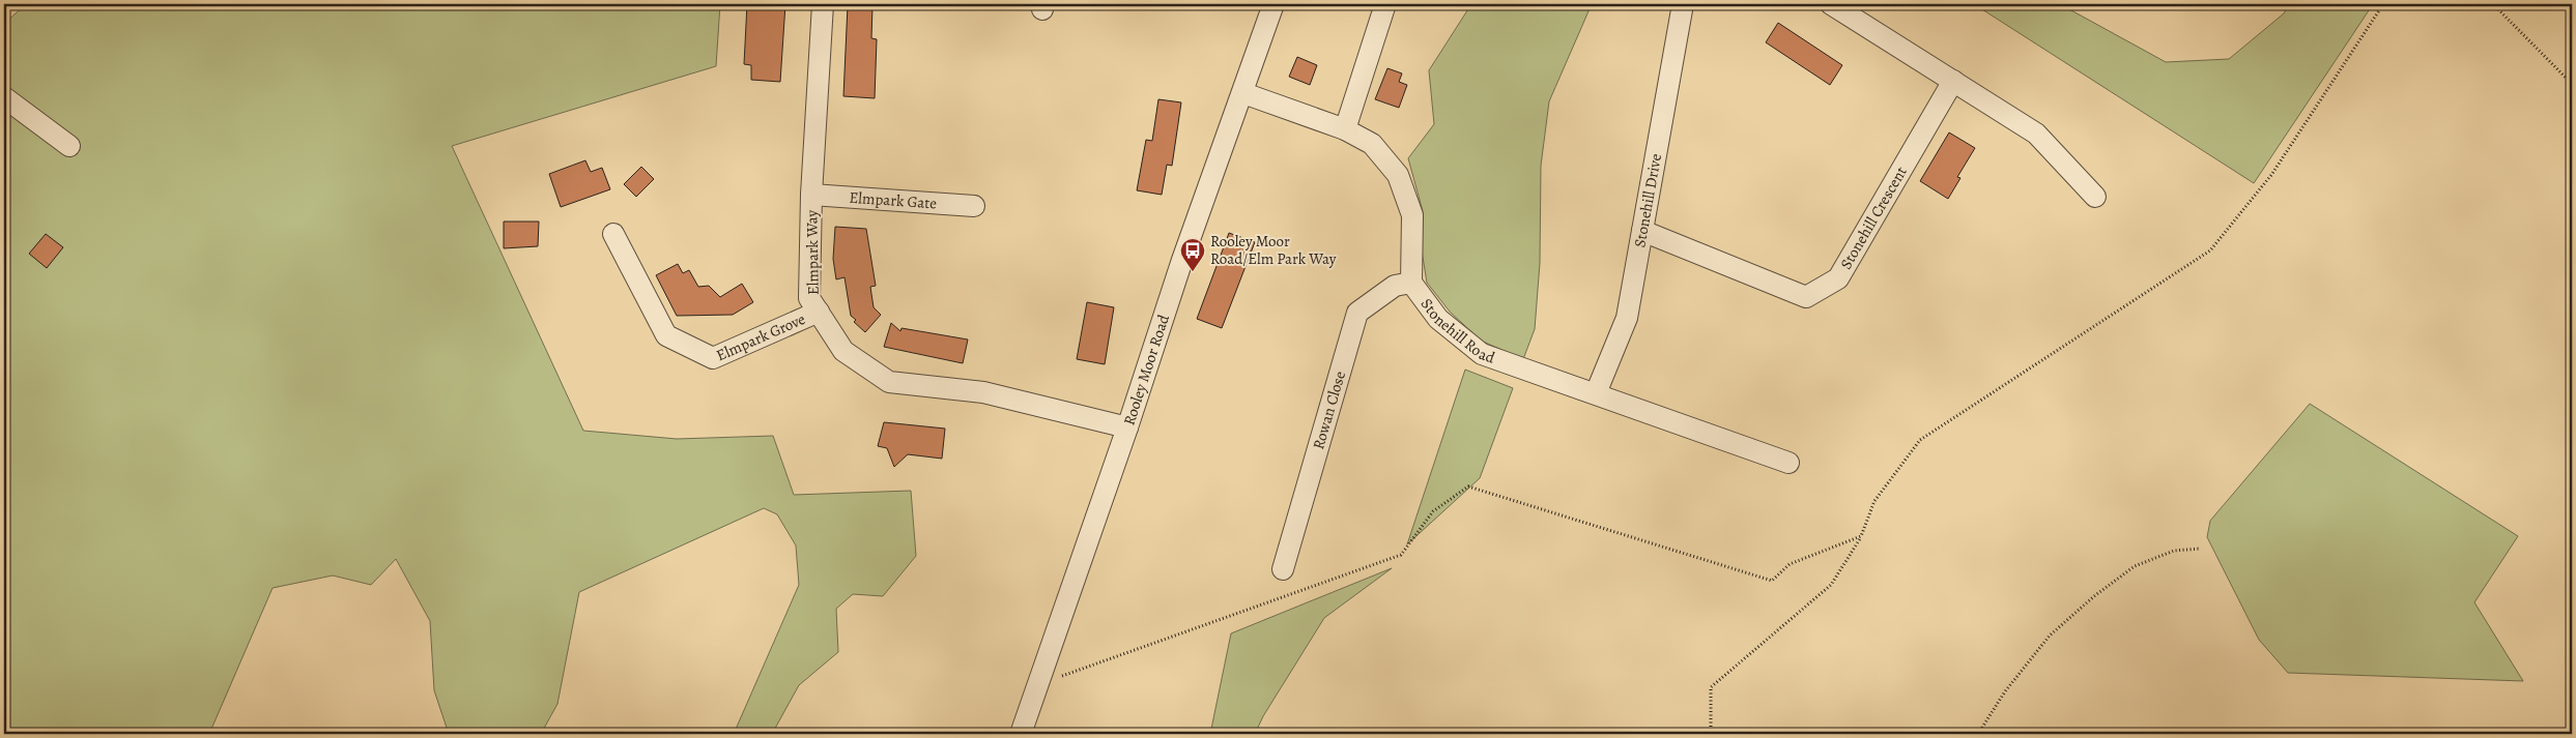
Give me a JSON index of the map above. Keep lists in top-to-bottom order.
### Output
{
  "streets": {
    "street": [
      "Elmpark Gate",
      "Stonehill Drive",
      "Stonehill Crescent",
      "Elmpark Way",
      "Stonehill Road",
      "Elmpark Grove",
      "Rooley Moor Road",
      "Rowan Close"
    ]
  },
  "crossings": [
    ["Elmpark Gate", "Elmpark Way"],
    ["Stonehill Drive", "Stonehill Crescent"],
    ["Stonehill Drive", "Stonehill Road"],
    ["Elmpark Way", "Elmpark Grove"],
    ["Elmpark Way", "Rooley Moor Road"],
    ["Stonehill Road", "Rooley Moor Road"],
    ["Stonehill Road", "Rowan Close"]
  ],
  "places": {
    "bus stop": ["Rooley Moor Road/Elm Park Way"]
  }
}
